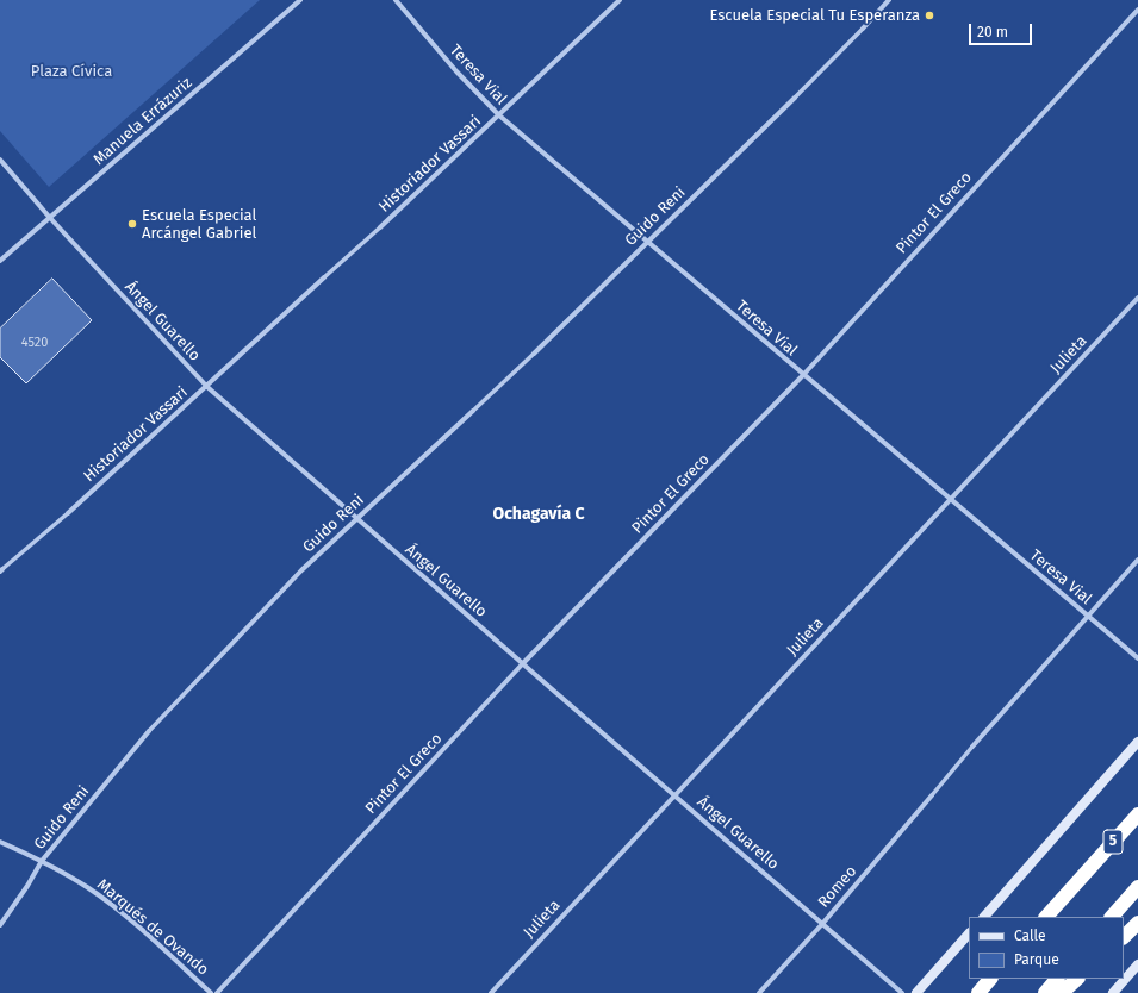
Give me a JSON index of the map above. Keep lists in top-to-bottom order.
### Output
{
  "streets": {
    "highway": ["5"],
    "street": [
      "Teresa Vial",
      "Manuela Errázuriz",
      "Historiador Vassari",
      "Pintor El Greco",
      "Guido Reni",
      "Ángel Guarello",
      "Julieta",
      "Romeo",
      "Marqués de Ovando"
    ]
  },
  "crossings": [
    ["Teresa Vial", "Historiador Vassari"],
    ["Teresa Vial", "Pintor El Greco"],
    ["Teresa Vial", "Guido Reni"],
    ["Teresa Vial", "Julieta"],
    ["Manuela Errázuriz", "Ángel Guarello"],
    ["Historiador Vassari", "Ángel Guarello"],
    ["Pintor El Greco", "Ángel Guarello"],
    ["Guido Reni", "Ángel Guarello"],
    ["Guido Reni", "Marqués de Ovando"],
    ["Ángel Guarello", "Julieta"],
    ["Ángel Guarello", "Romeo"]
  ],
  "districts": ["Ochagavía C"],
  "parks": ["Plaza Cívica"],
  "places": ["Escuela Especial Tu Esperanza", "Escuela Especial Arcángel Gabriel"],
  "house_numbers": ["4520"],
  "legend": ["Calle", "Parque"],
  "scale_bar": "20 m"
}
